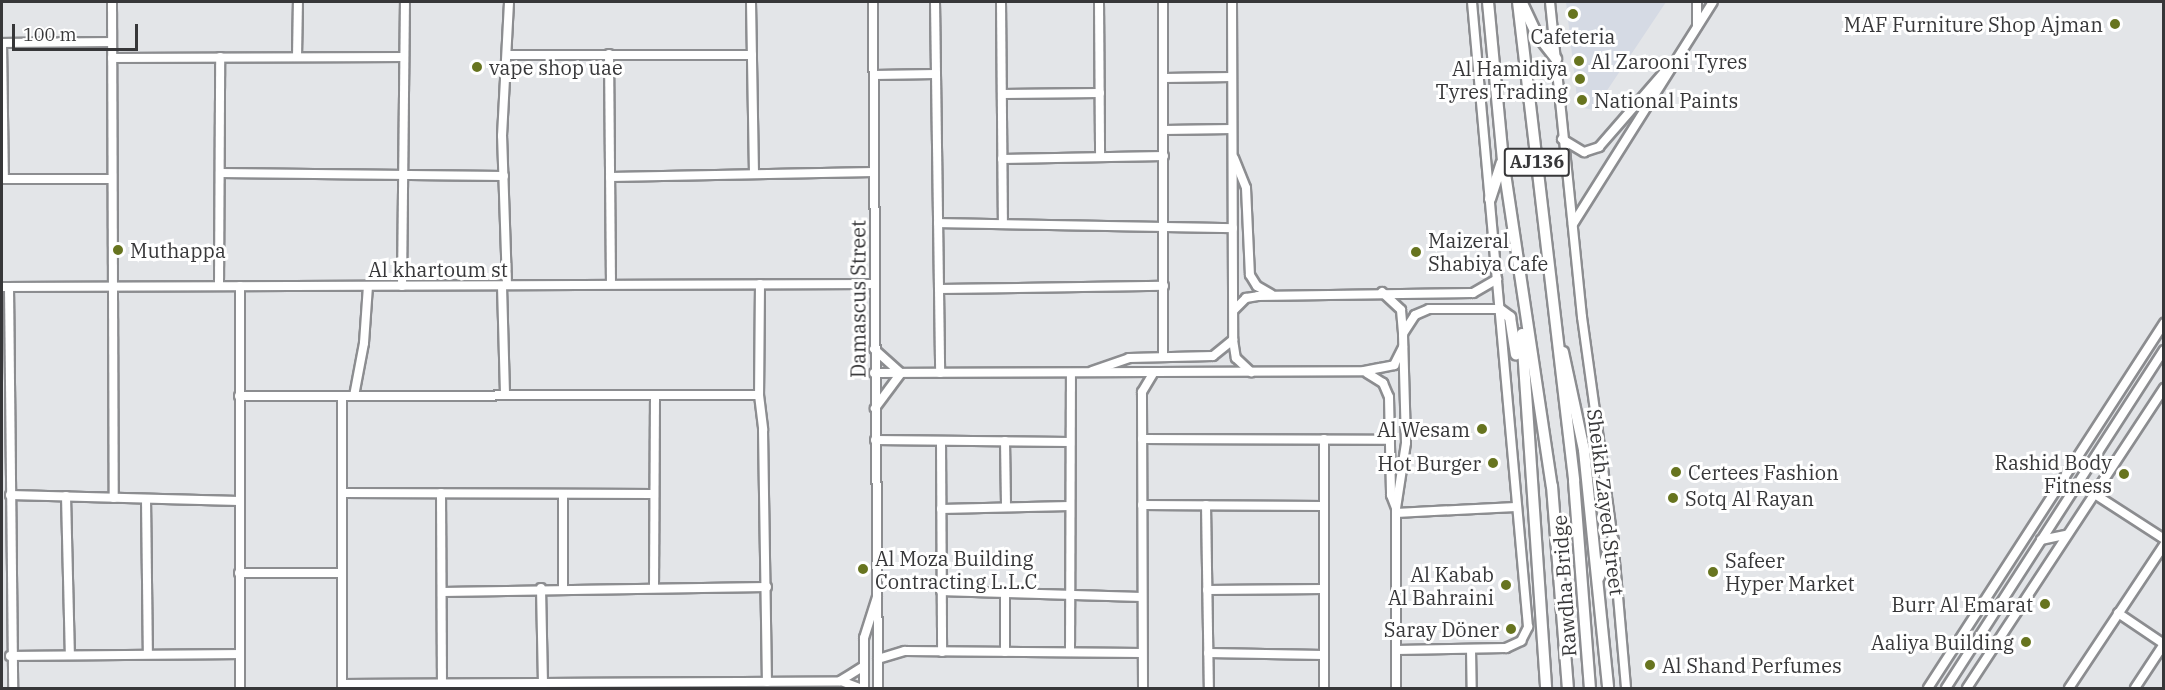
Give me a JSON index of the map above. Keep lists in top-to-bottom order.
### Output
{
  "streets": {
    "main road": ["AJ136", "Sheikh Zayed Street", "Rawdha Bridge"],
    "street": ["Al khartoum st", "Damascus Street"]
  },
  "crossings": [
    ["AJ136", "Sheikh Zayed Street"],
    ["AJ136", "Rawdha Bridge"],
    ["Al khartoum st", "Damascus Street"],
    ["Sheikh Zayed Street", "Rawdha Bridge"]
  ],
  "places": [
    "Cafeteria",
    "MAF Furniture Shop Ajman",
    "Al Zarooni Tyres",
    "vape shop uae",
    "Al Hamidiya Tyres Trading",
    "National Paints",
    "Muthappa",
    "Maizeral Shabiya Cafe",
    "Al Wesam",
    "Hot Burger",
    "Certees Fashion",
    "Rashid Body Fitness",
    "Sotq Al Rayan",
    "Al Moza Building Contracting L.L.C",
    "Safeer Hyper Market",
    "Al Kabab Al Bahraini",
    "Burr Al Emarat",
    "Saray Döner",
    "Aaliya Building",
    "Al Shand Perfumes"
  ],
  "scale_bar": "100 m"
}
